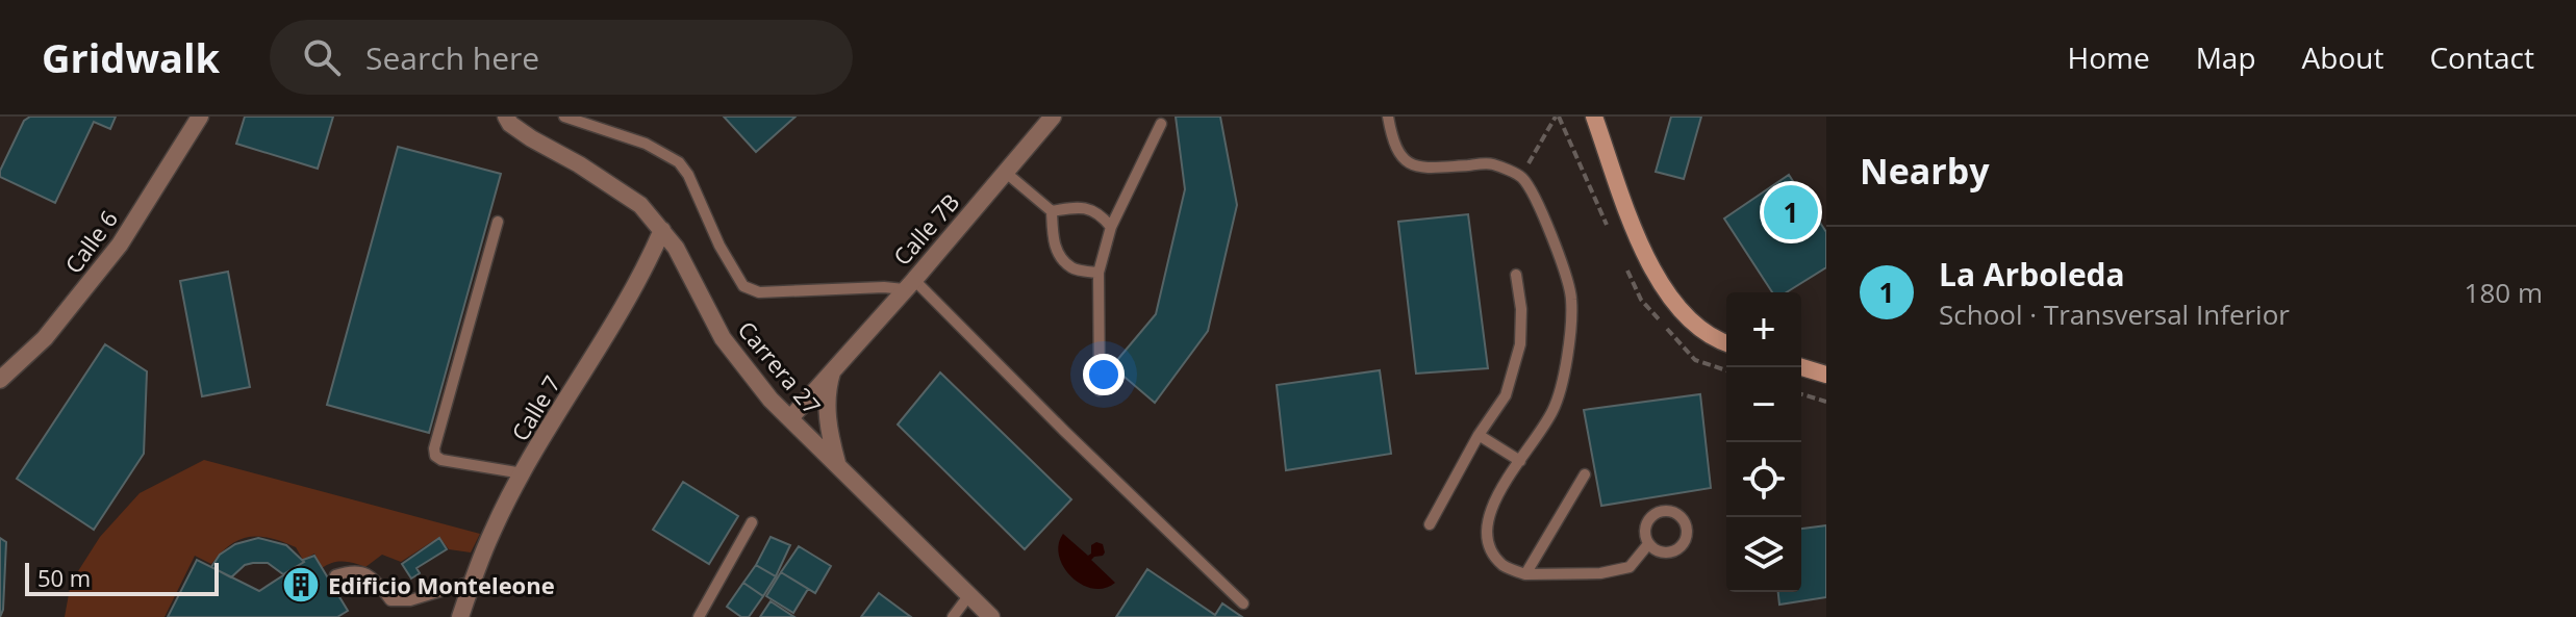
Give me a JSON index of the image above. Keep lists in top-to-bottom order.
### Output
{
  "streets": {
    "street": [
      "Calle 7B",
      "Calle 6",
      "Carrera 27",
      "Calle 7"
    ]
  },
  "crossings": [
    ["Calle 7B", "Carrera 27"],
    ["Carrera 27", "Calle 7"]
  ],
  "places": {
    "building": ["Edificio Monteleone"]
  },
  "scale_bar": "50 m",
  "page": {
    "header": "Gridwalk",
    "search": "Search here",
    "nav": [
      "Home",
      "Map",
      "About",
      "Contact"
    ],
    "heading": "Nearby",
    "pins": "1",
    "list": [
      {
        "mark": "1",
        "name": "La Arboleda",
        "note": "School · Transversal Inferior",
        "value": "180 m"
      }
    ],
    "map_buttons": ["+", "−"],
    "scale": "50 m"
  }
}
